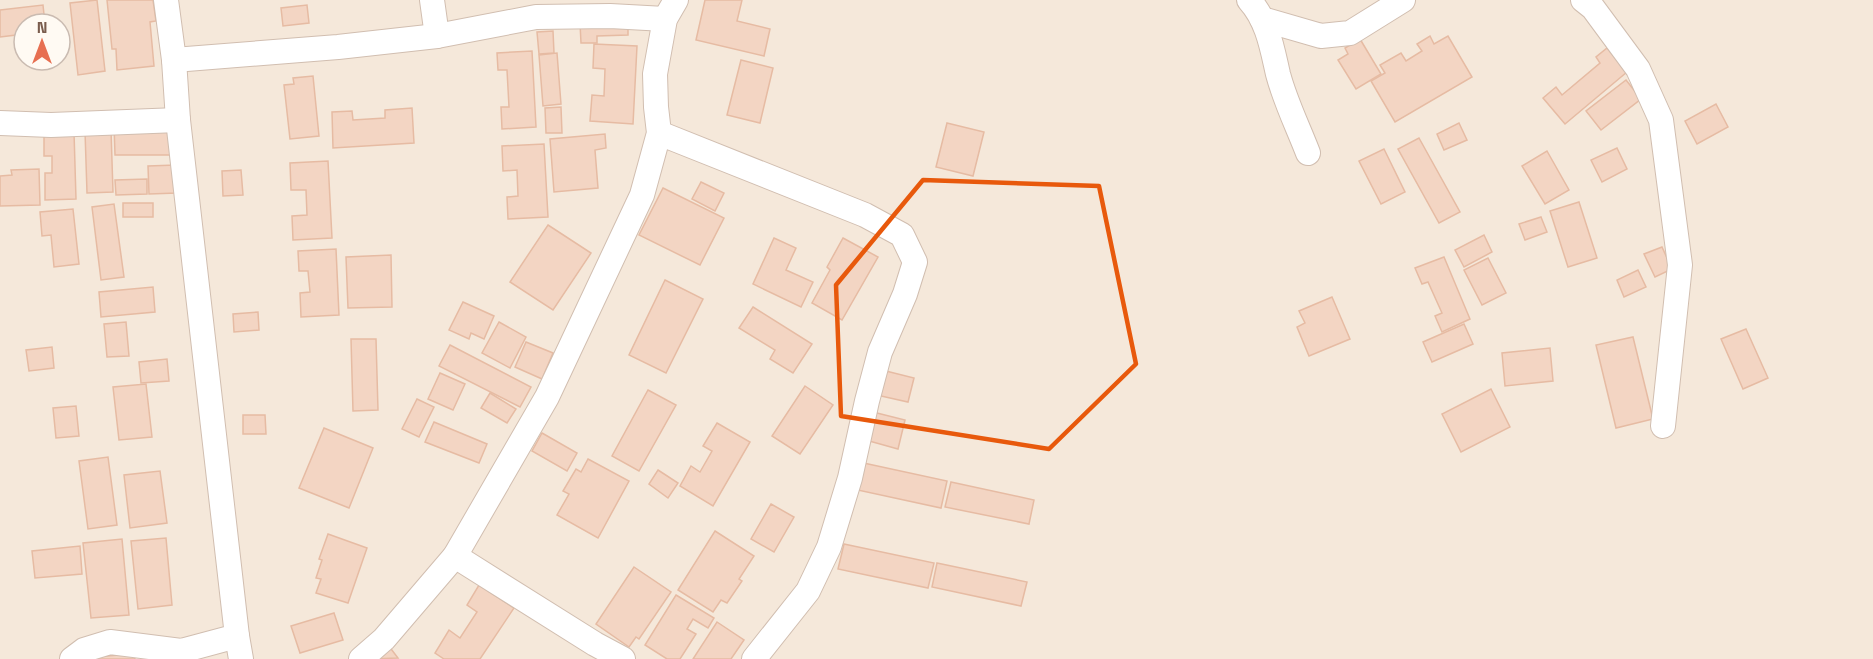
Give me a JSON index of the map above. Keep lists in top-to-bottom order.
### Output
{
  "north": "top"
}
